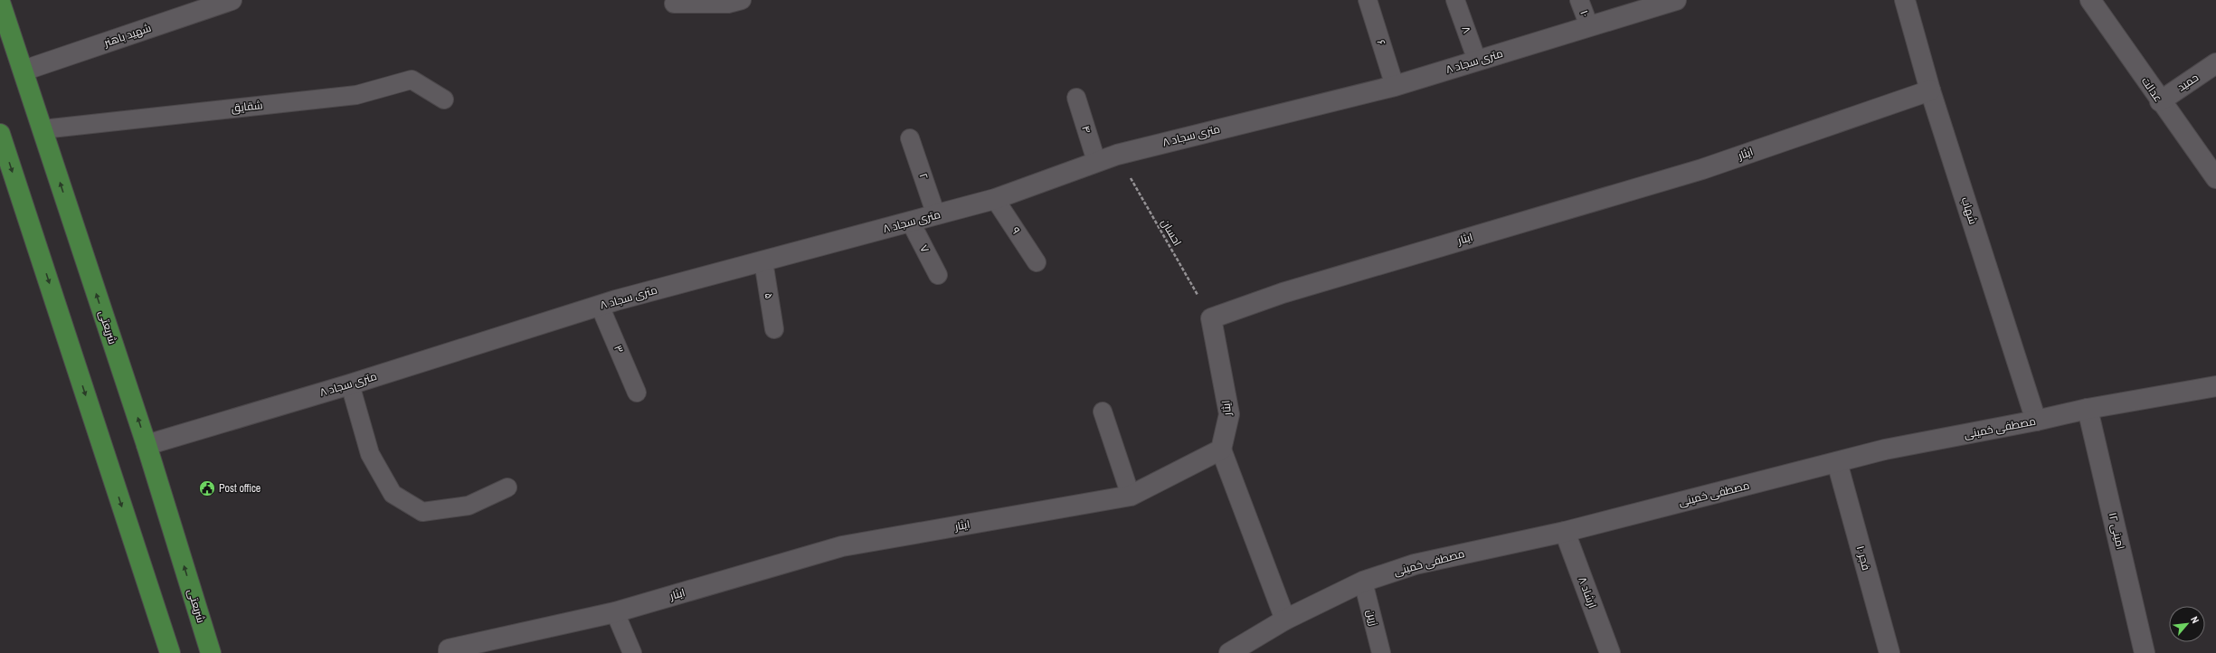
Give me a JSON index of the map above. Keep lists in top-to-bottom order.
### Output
{
  "streets": {
    "main road": ["شریعتی"],
    "street": [
      "شهید باهنر",
      "۸ متری سجاد",
      "حمید",
      "عدالت",
      "ایثار",
      "شهاب",
      "مصطفی خمینی",
      "امینی ۱۲",
      "فجر ۱۰",
      "ارشاد ۸"
    ],
    "lane": [
      "۱۰",
      "۸",
      "۶",
      "شقایق",
      "۴",
      "۲",
      "۹",
      "۷",
      "۵",
      "۳",
      "زرین"
    ],
    "path": ["احسان"]
  },
  "crossings": [
    ["۱۰", "۸ متری سجاد"],
    ["۸", "۸ متری سجاد"],
    ["شهید باهنر", "شریعتی"],
    ["۶", "۸ متری سجاد"],
    ["۸ متری سجاد", "۴"],
    ["۸ متری سجاد", "۲"],
    ["۸ متری سجاد", "۹"],
    ["۸ متری سجاد", "احسان"],
    ["۸ متری سجاد", "۷"],
    ["۸ متری سجاد", "۵"],
    ["۸ متری سجاد", "شریعتی"],
    ["۸ متری سجاد", "۳"],
    ["حمید", "عدالت"],
    ["شقایق", "شریعتی"],
    ["ایثار", "شهاب"],
    ["ایثار", "احسان"],
    ["شهاب", "مصطفی خمینی"],
    ["مصطفی خمینی", "امینی ۱۲"],
    ["مصطفی خمینی", "فجر ۱۰"],
    ["مصطفی خمینی", "ارشاد ۸"],
    ["مصطفی خمینی", "زرین"]
  ],
  "places": {
    "public building": ["Post office"]
  },
  "north": "top right"
}
